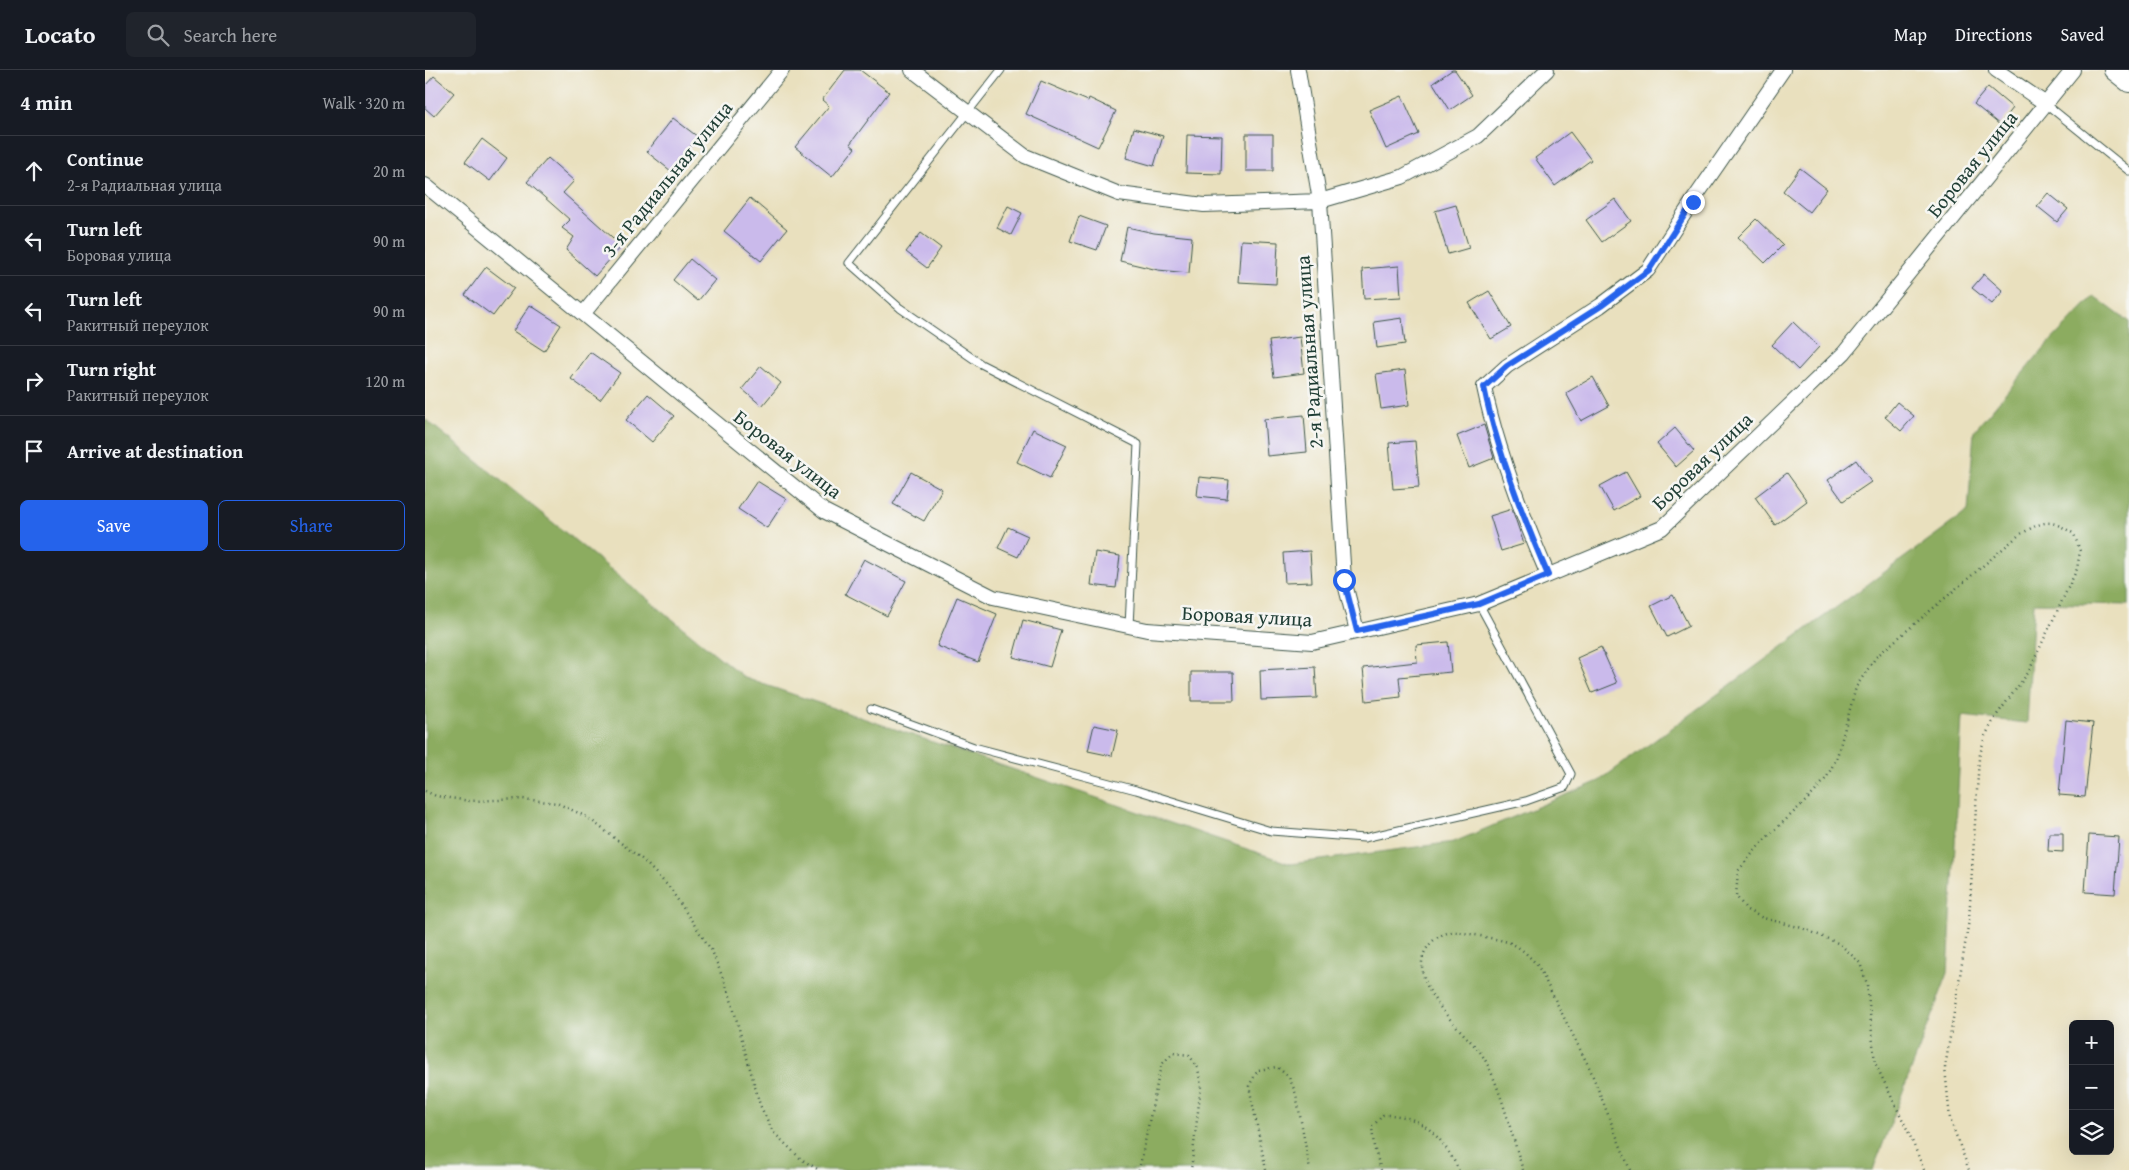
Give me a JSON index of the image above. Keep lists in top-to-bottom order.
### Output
{
  "streets": {
    "street": ["Боровая улица", "3-я Радиальная улица", "2-я Радиальная улица"]
  },
  "crossings": [
    ["Боровая улица", "3-я Радиальная улица"],
    ["Боровая улица", "2-я Радиальная улица"]
  ],
  "page": {
    "header": "Locato",
    "search": "Search here",
    "nav": ["Map", "Directions", "Saved"],
    "heading": ["4 min", "Walk · 320 m"],
    "list": [
      ["Continue", "2-я Радиальная улица", "20 m"],
      ["Turn left", "Боровая улица", "90 m"],
      ["Turn left", "Ракитный переулок", "90 m"],
      ["Turn right", "Ракитный переулок", "120 m"],
      "Arrive at destination"
    ],
    "buttons": ["Save", "Share"],
    "map_buttons": ["+", "−"]
  }
}
